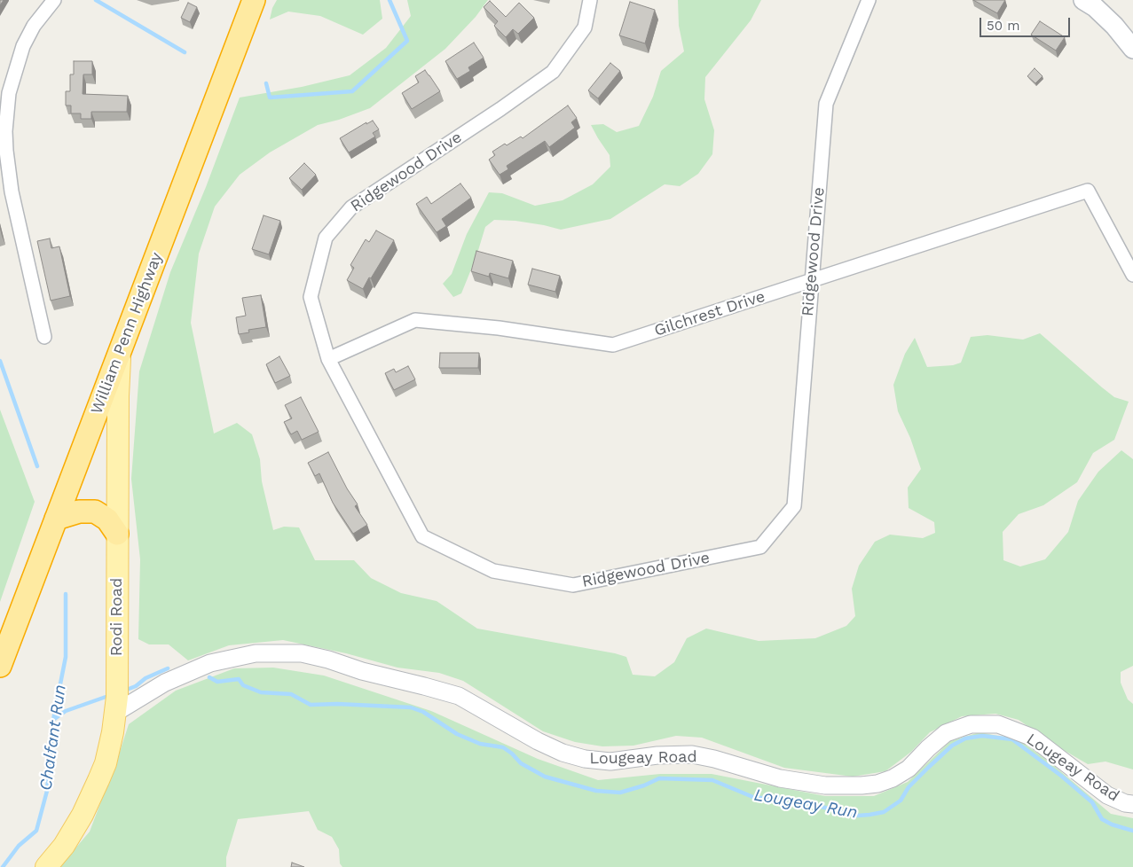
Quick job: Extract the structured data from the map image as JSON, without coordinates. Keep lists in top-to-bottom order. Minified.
{"streets":{"highway":["William Penn Highway"],"main road":["Rodi Road"],"street":["Ridgewood Drive","Gilchrest Drive","Lougeay Road"]},"crossings":[["Ridgewood Drive","Gilchrest Drive"],["William Penn Highway","Rodi Road"],["Rodi Road","Lougeay Road"]],"water":["Chalfant Run","Lougeay Run"],"scale_bar":"50 m"}
